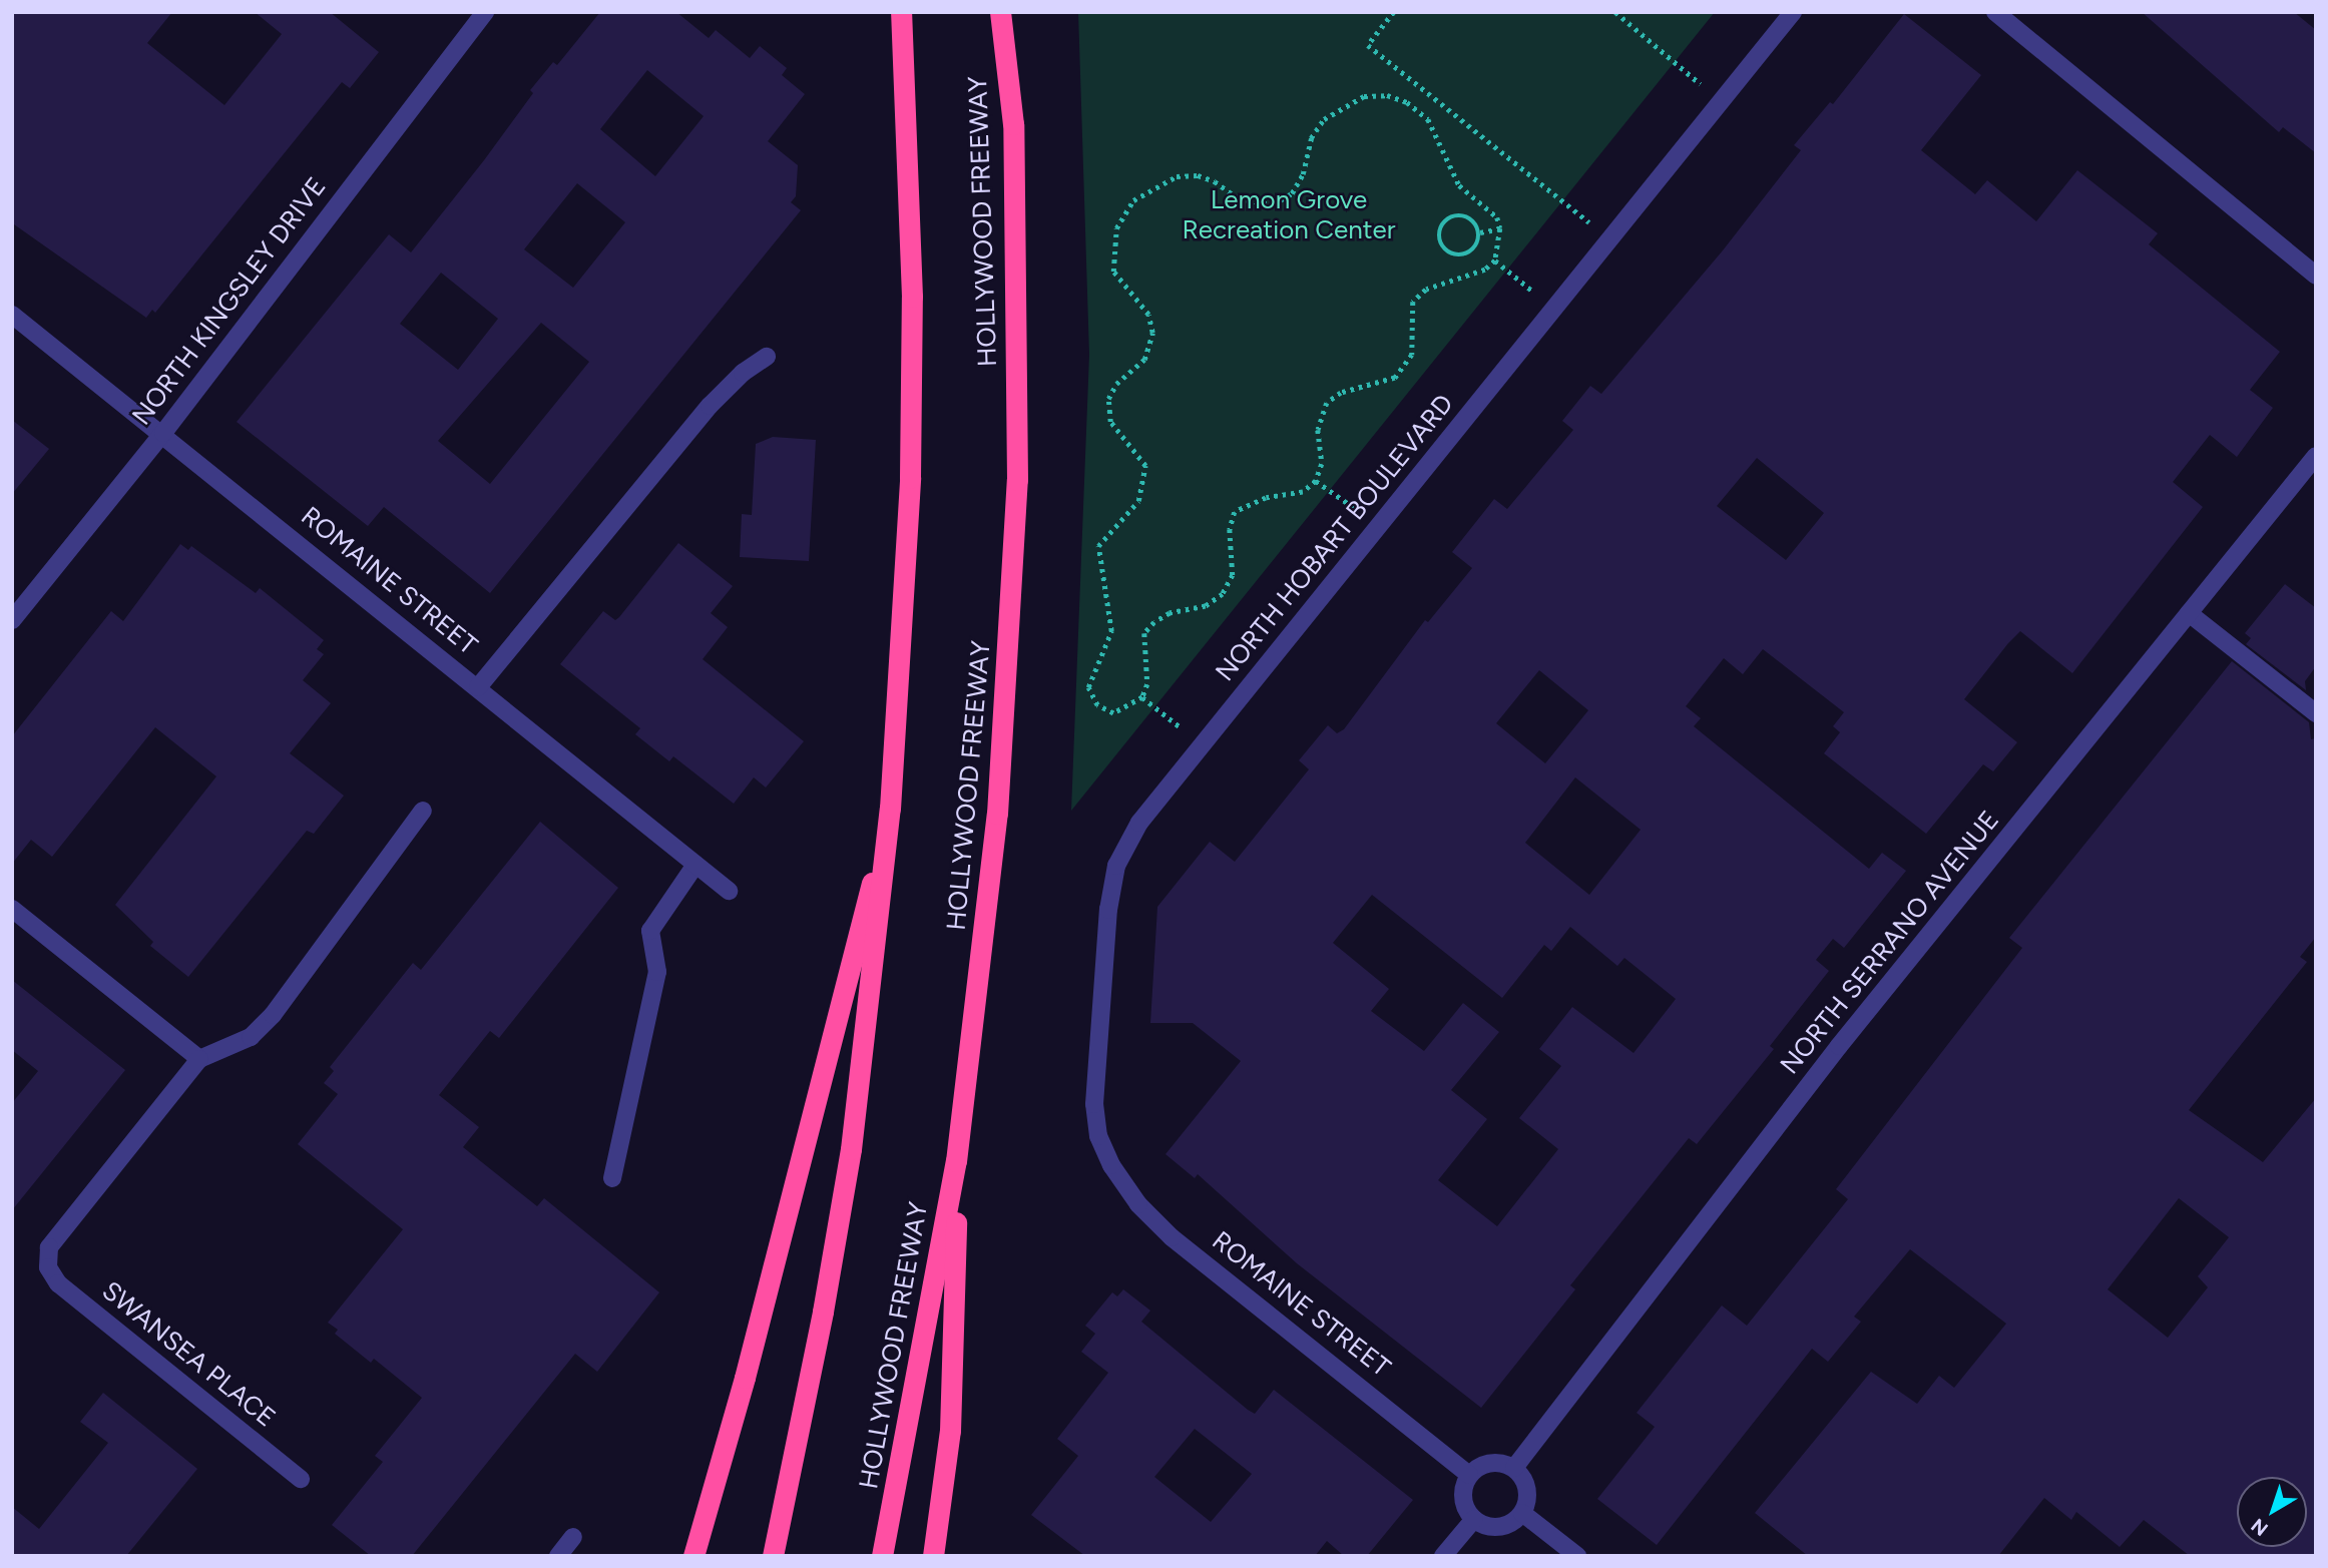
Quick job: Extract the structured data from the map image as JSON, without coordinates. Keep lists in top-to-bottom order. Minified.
{"streets":{"highway":["HOLLYWOOD FREEWAY"],"street":["NORTH KINGSLEY DRIVE","NORTH HOBART BOULEVARD","ROMAINE STREET","NORTH SERRANO AVENUE","SWANSEA PLACE"]},"crossings":[["NORTH KINGSLEY DRIVE","ROMAINE STREET"],["NORTH HOBART BOULEVARD","ROMAINE STREET"],["ROMAINE STREET","NORTH SERRANO AVENUE"]],"parks":["Lemon Grove Recreation Center"],"north":"bottom left"}
